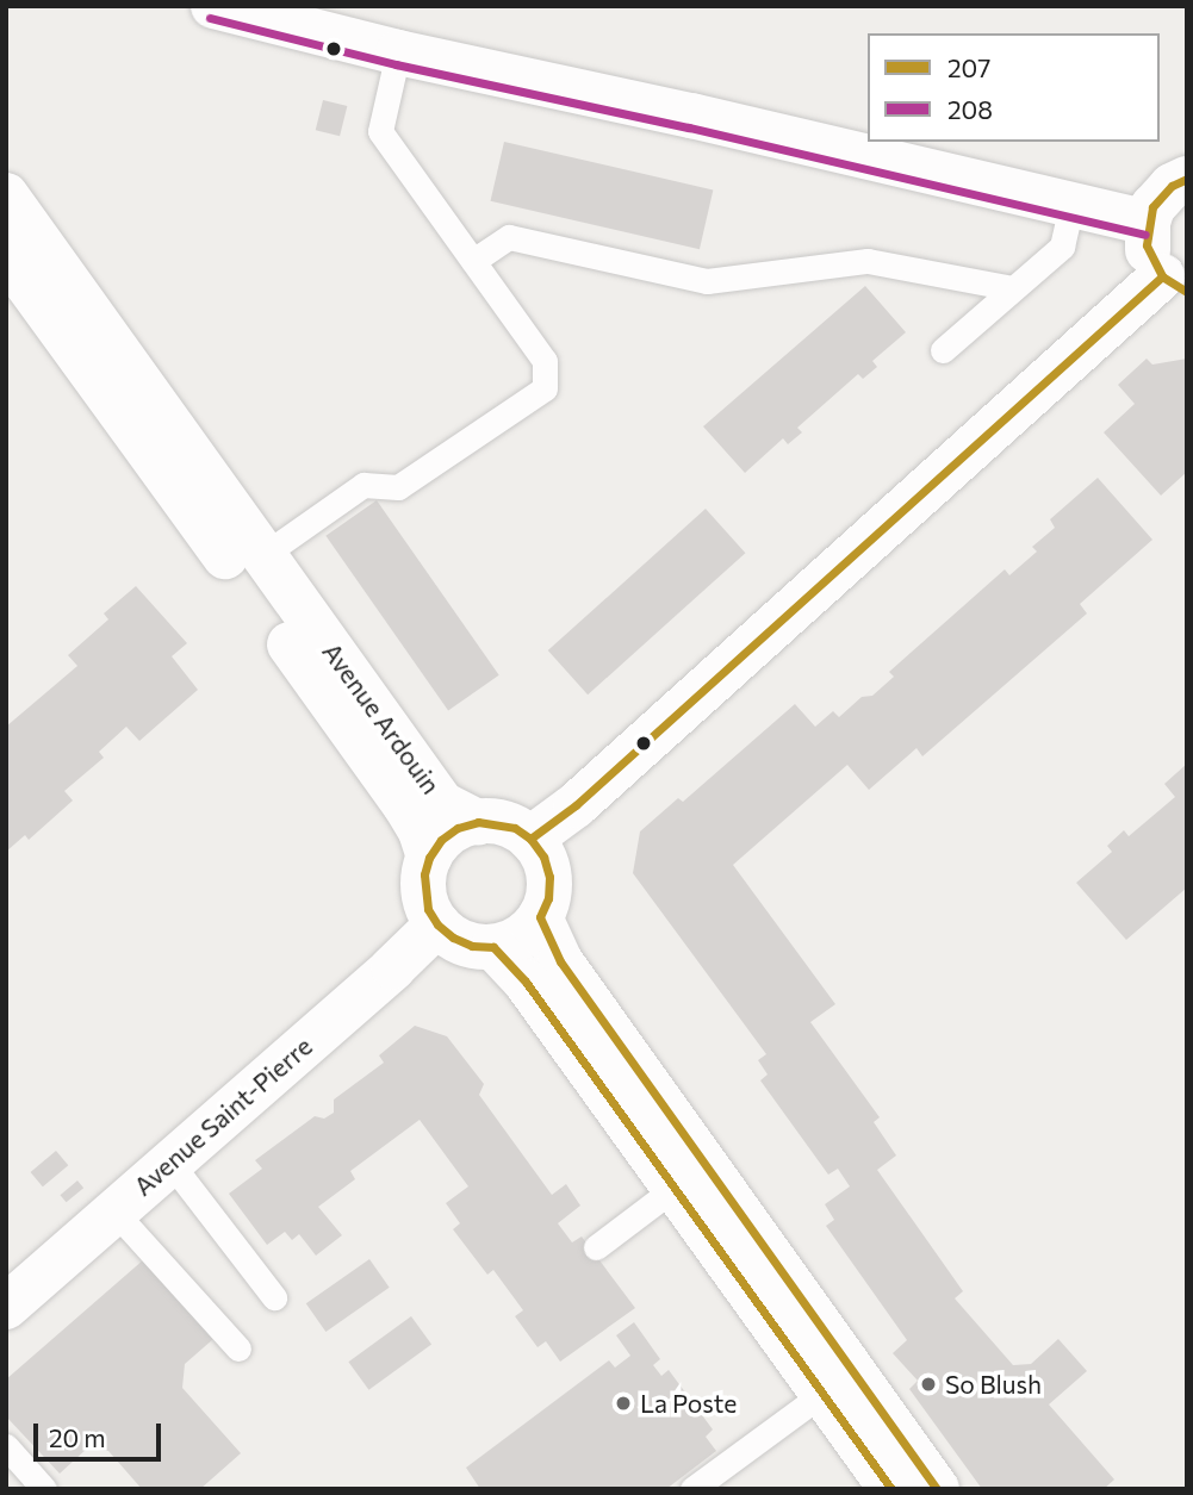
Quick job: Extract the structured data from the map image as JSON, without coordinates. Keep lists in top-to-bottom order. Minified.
{"streets":{"street":["Avenue Ardouin","Avenue Saint-Pierre"]},"crossings":[["Avenue Ardouin","Avenue Saint-Pierre"]],"places":["So Blush","La Poste"],"lines":["transit line 208","transit line 207"],"legend":["207","208"],"scale_bar":"20 m"}
